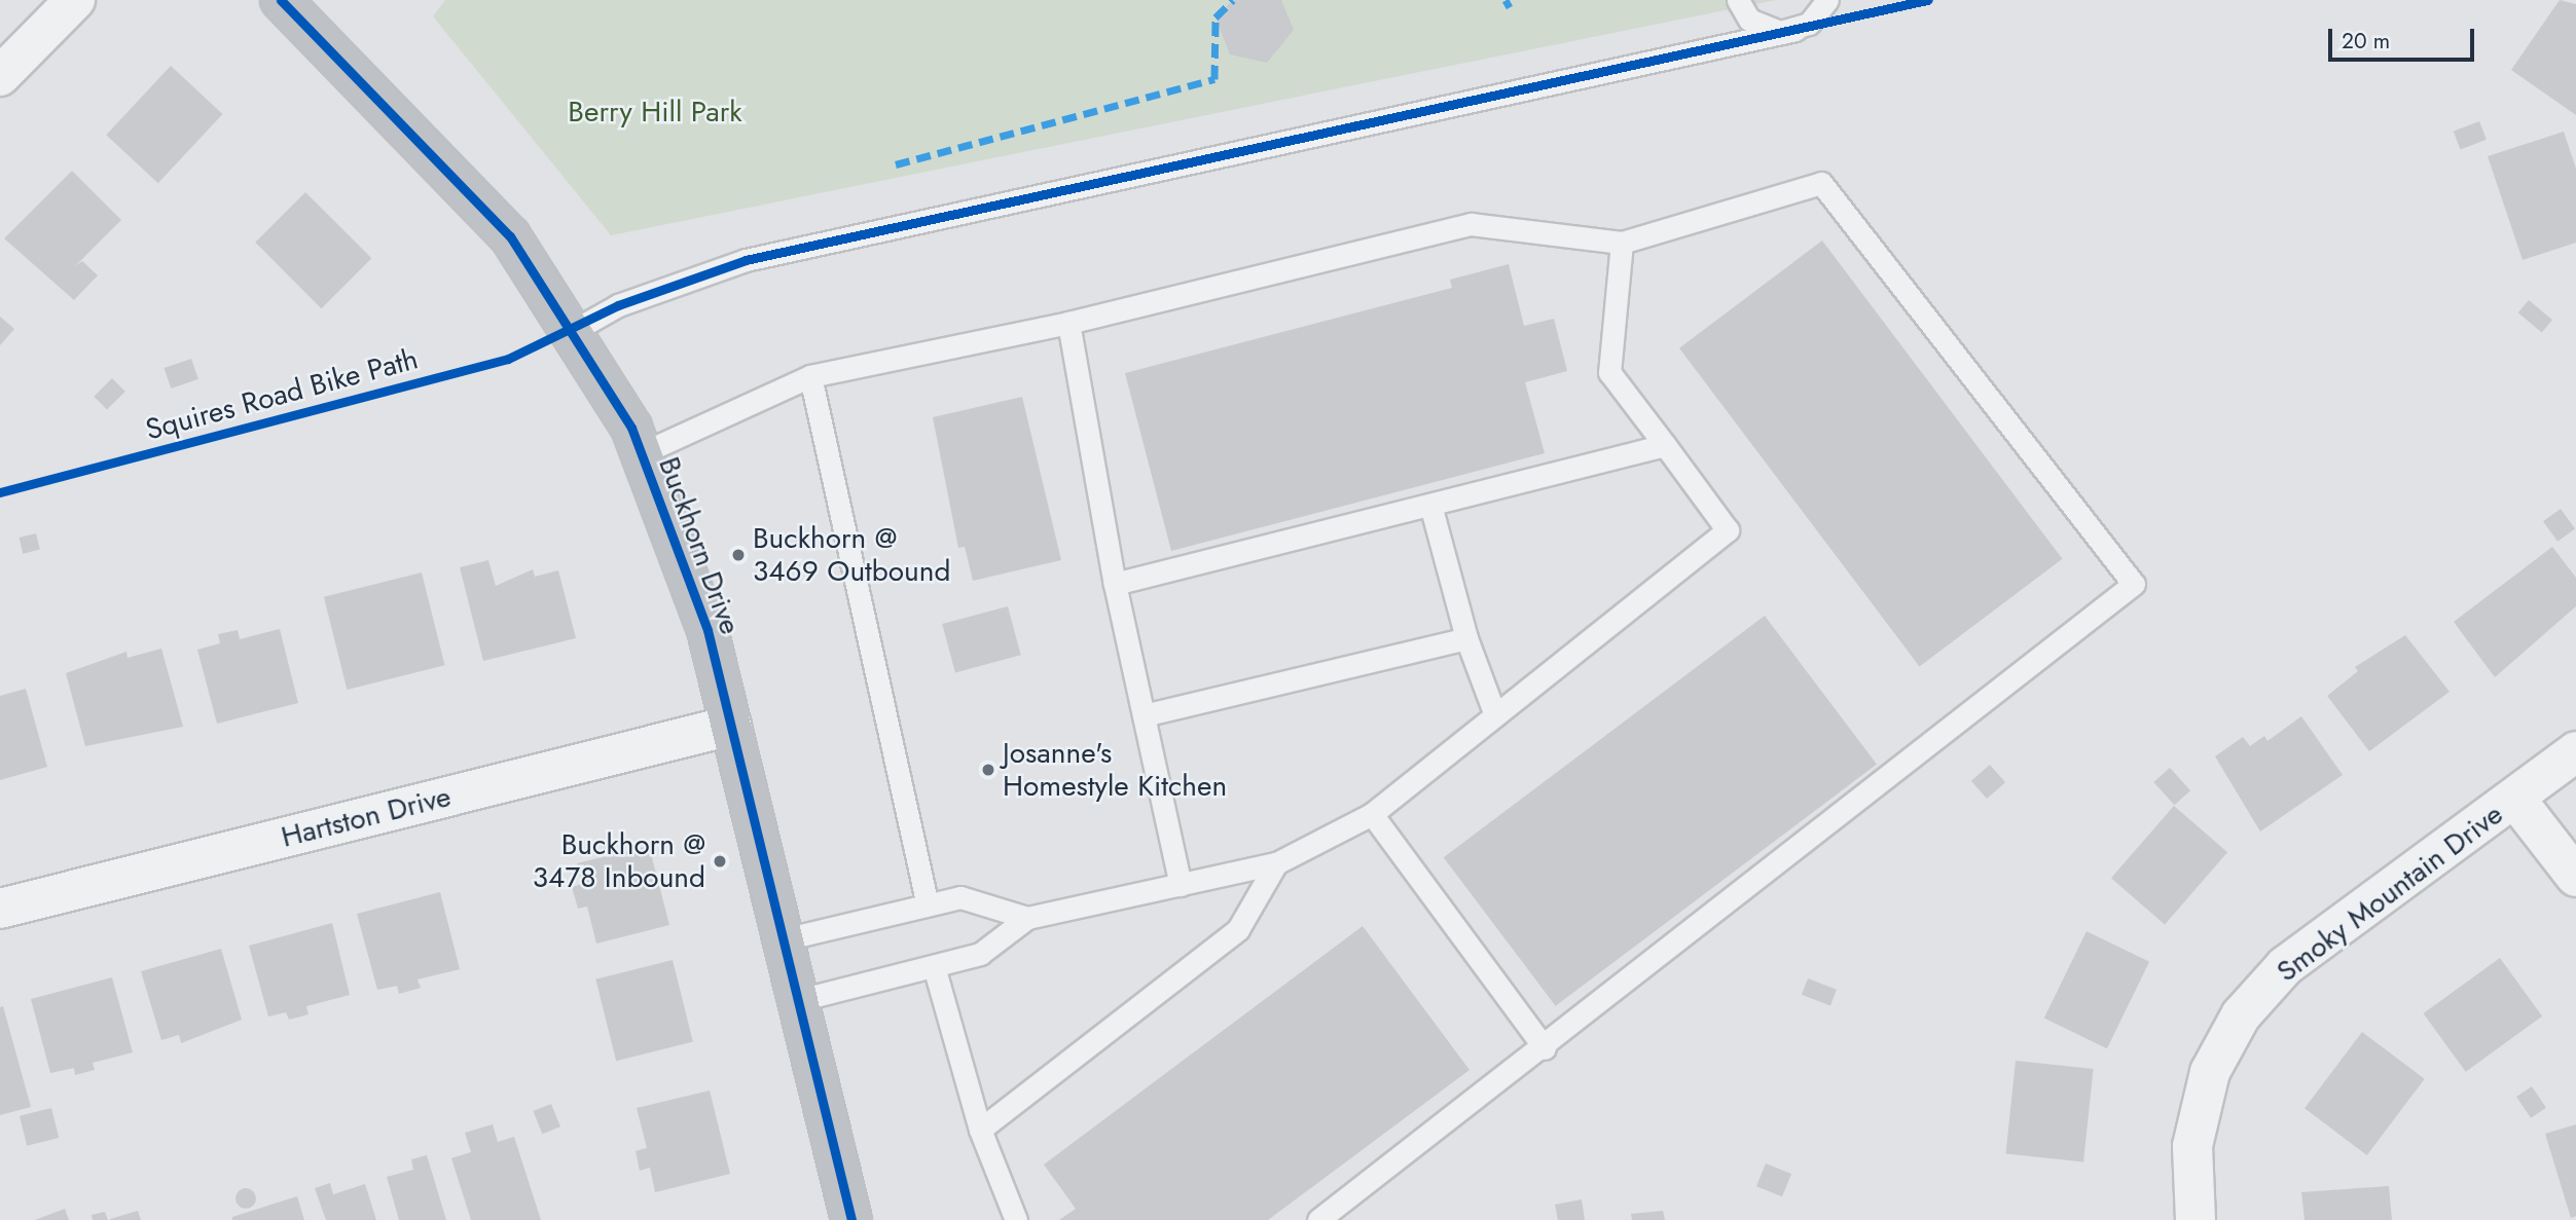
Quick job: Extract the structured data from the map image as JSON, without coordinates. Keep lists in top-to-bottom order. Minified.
{"streets":{"street":["Buckhorn Drive","Hartston Drive","Smoky Mountain Drive"],"cycle path":["Squires Road Bike Path"]},"crossings":[["Buckhorn Drive","Hartston Drive"]],"parks":["Berry Hill Park"],"places":["Buckhorn @ 3469 Outbound","Josanne's Homestyle Kitchen","Buckhorn @ 3478 Inbound"],"scale_bar":"20 m"}
